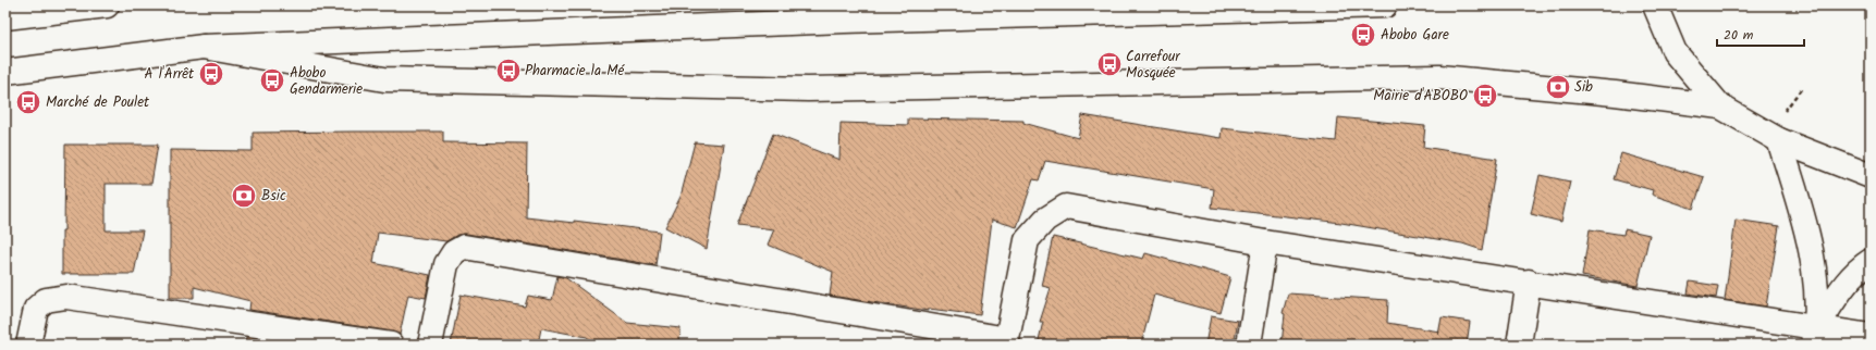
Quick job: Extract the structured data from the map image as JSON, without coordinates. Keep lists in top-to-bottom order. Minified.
{"places":{"bus stop":["Abobo Gare","Carrefour Mosquée","Pharmacie la Mé","A l'Arrêt","Abobo Gendarmerie","Mairie d'ABOBO","Marché de Poulet"],"bank":["Sib","Bsic"]},"scale_bar":"20 m"}
